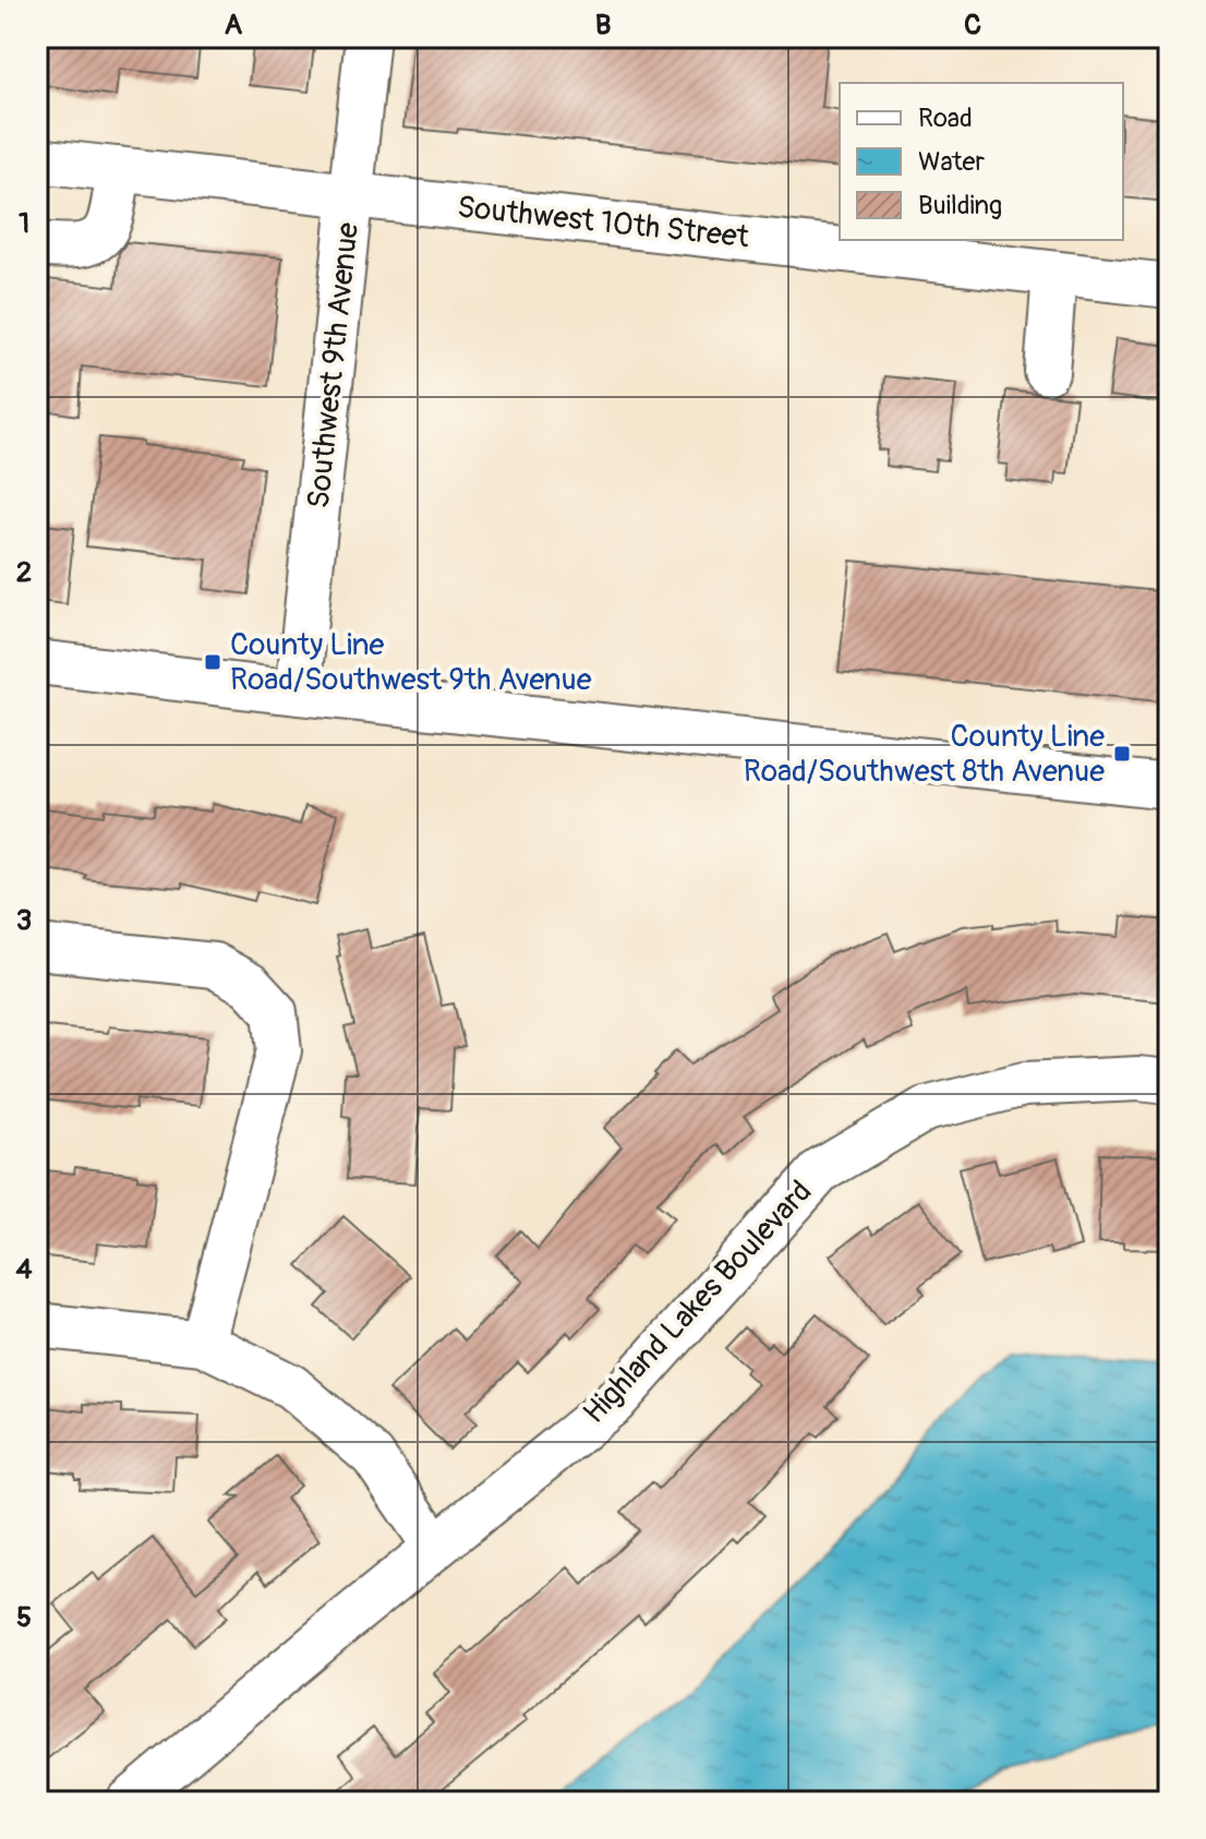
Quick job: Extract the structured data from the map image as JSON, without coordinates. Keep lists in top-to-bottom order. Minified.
{"streets":{"street":["Southwest 10th Street","Southwest 9th Avenue","Highland Lakes Boulevard"]},"crossings":[["Southwest 10th Street","Southwest 9th Avenue"]],"places":{"transit":["County Line Road/Southwest 9th Avenue","County Line Road/Southwest 8th Avenue"]},"legend":["Road","Water","Building"],"grid":{"columns":["A","B","C"],"rows":["1","2","3","4","5"]}}
